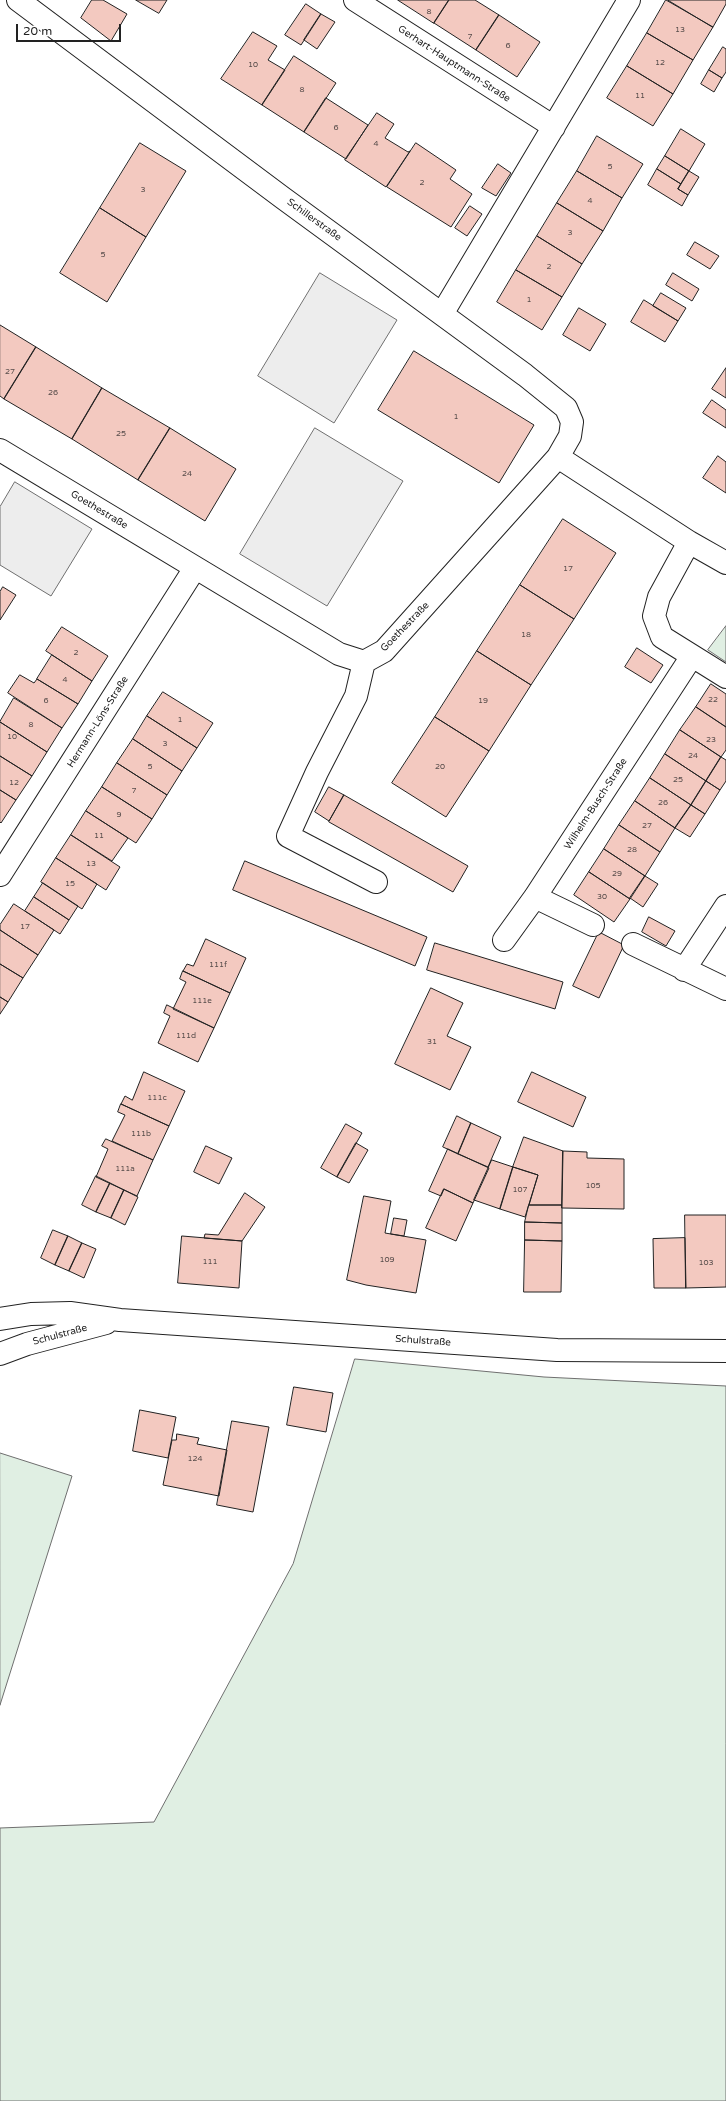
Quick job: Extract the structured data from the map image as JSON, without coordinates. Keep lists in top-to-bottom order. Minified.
{"streets":{"street":["Gerhart-Hauptmann-Straße","Schillerstraße","Goethestraße","Hermann-Löns-Straße","Wilhelm-Busch-Straße","Schulstraße"]},"crossings":[["Schillerstraße","Goethestraße"],["Goethestraße","Hermann-Löns-Straße"]],"house_numbers":["8","13","7","6","12","10","8","11","6","4","5","2","3","4","3","5","2","1","27","26","1","25","24","17","18","2","4","22","6","19","1","8","10","23","3","24","5","20","25","12","7","26","9","27","11","28","13","29","15","30","17","111f","111e","111d","31","111c","111b","111a","105","107","109","111","103","124"],"scale_bar":"20 m"}
